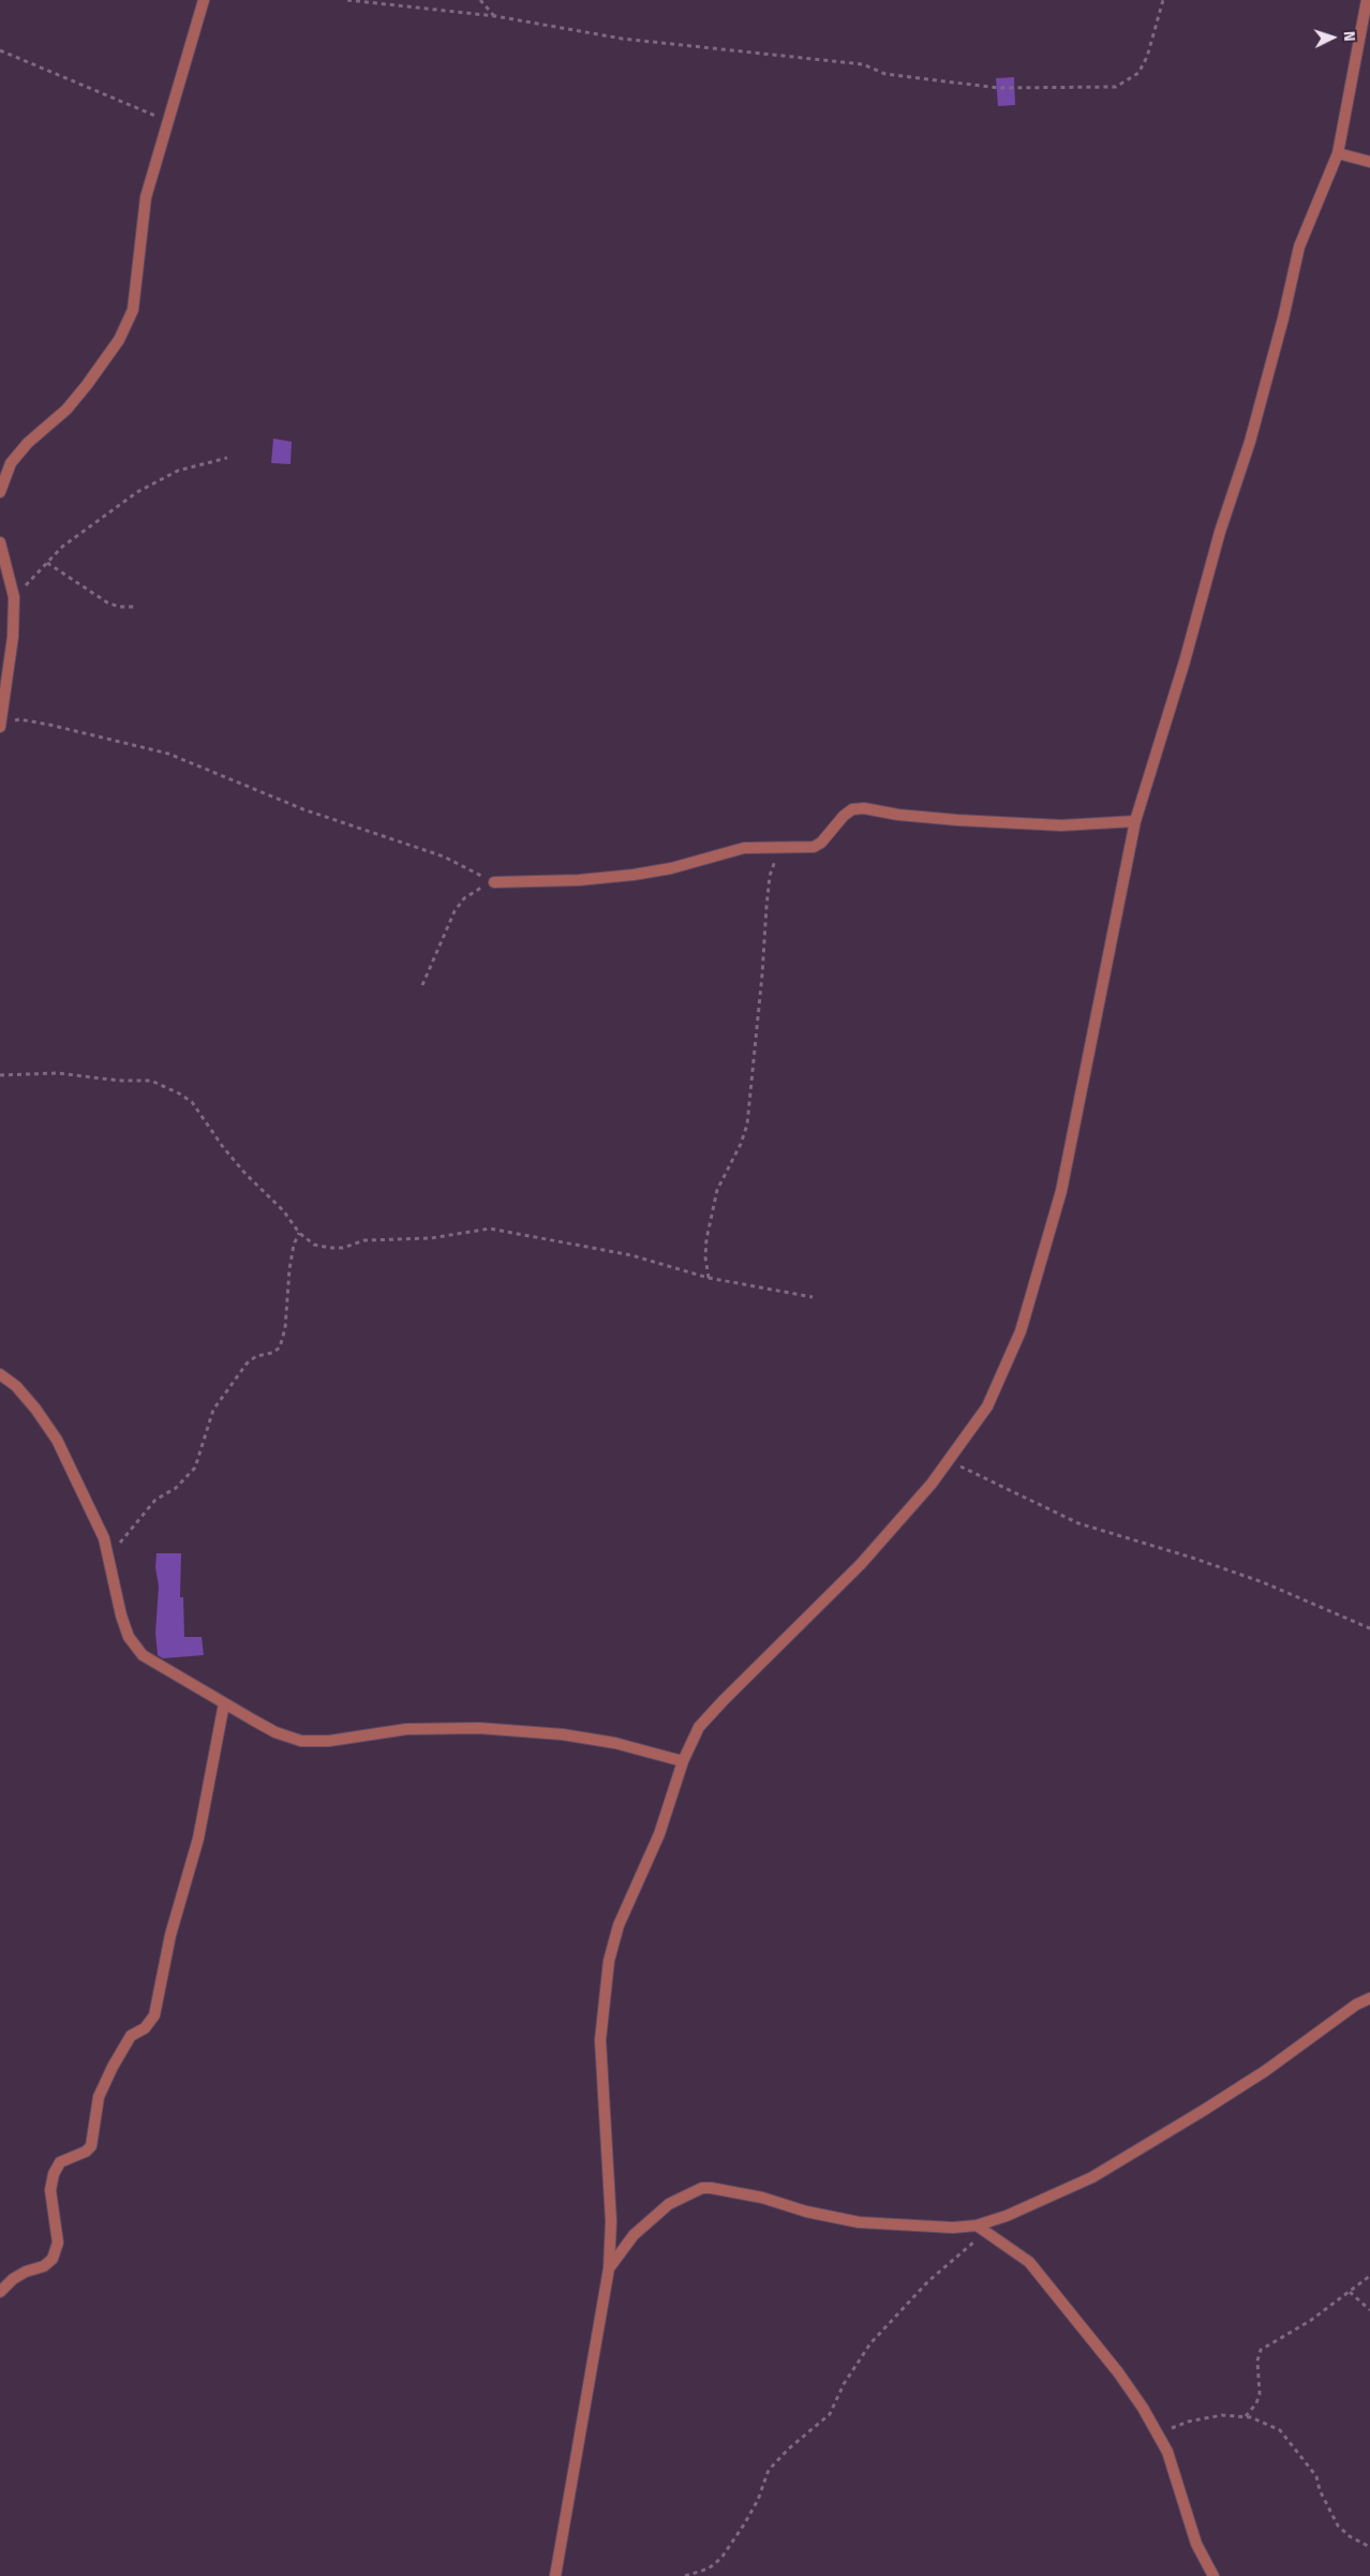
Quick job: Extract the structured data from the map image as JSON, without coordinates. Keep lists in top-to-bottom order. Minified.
{"north":"right"}
